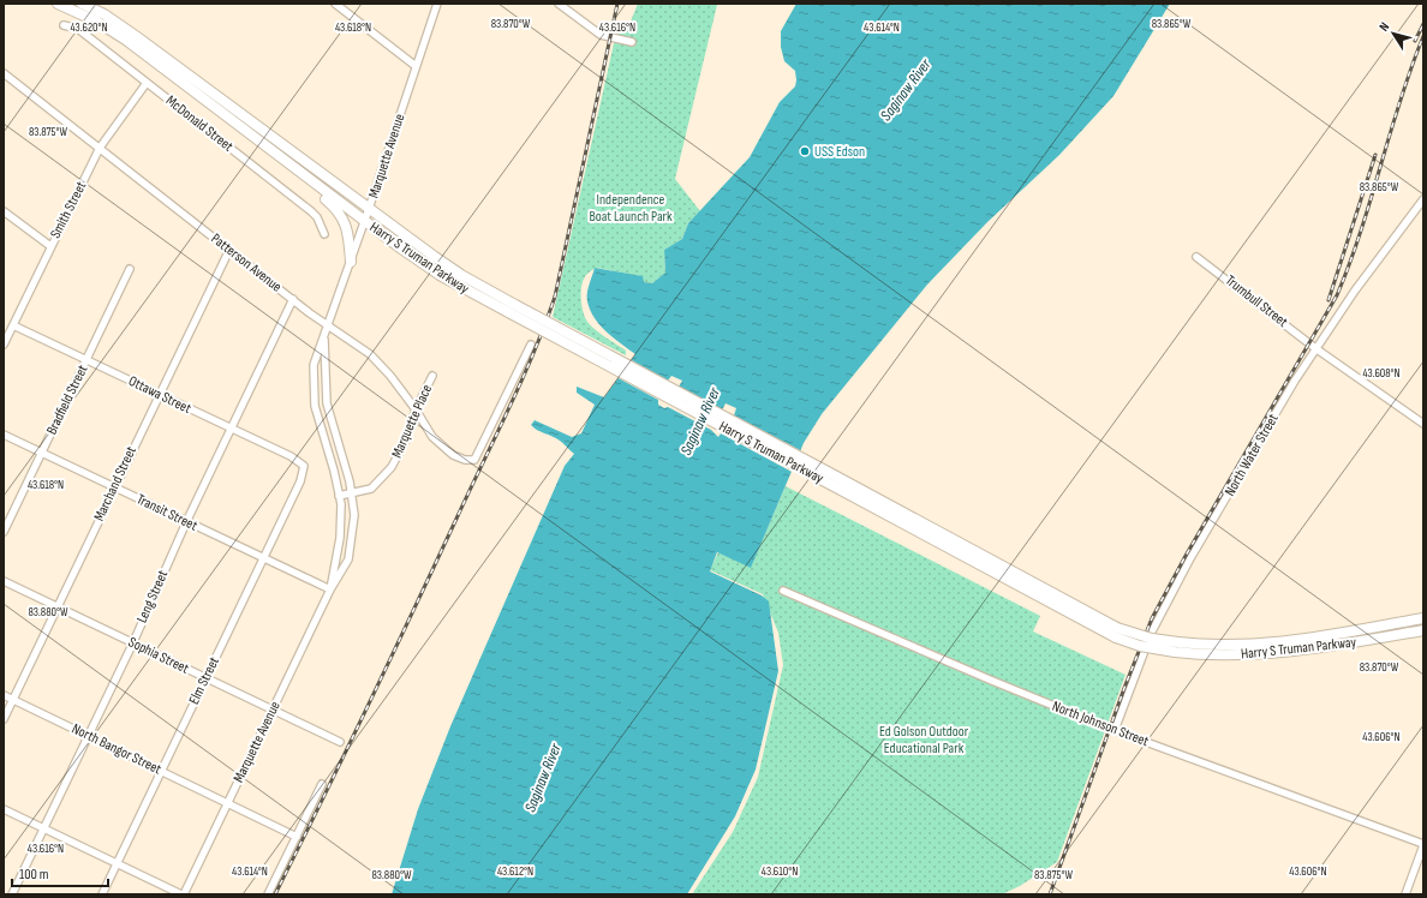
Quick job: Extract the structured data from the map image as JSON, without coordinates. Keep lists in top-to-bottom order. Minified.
{"streets":{"main road":["Harry S Truman Parkway"],"street":["McDonald Street","Marquette Avenue","Smith Street","Patterson Avenue","Trumbull Street","Ottawa Street","Bradfield Street","Marquette Place","North Water Street","Marchand Street","Transit Street","Leng Street","Sophia Street","Elm Street","North Johnson Street","North Bangor Street"]},"crossings":[["McDonald Street","Smith Street"],["Marquette Avenue","Harry S Truman Parkway"],["Marquette Avenue","Patterson Avenue"],["Marquette Avenue","Marquette Place"],["Marquette Avenue","Transit Street"],["Marquette Avenue","Sophia Street"],["Marquette Avenue","North Bangor Street"],["Smith Street","Patterson Avenue"],["Smith Street","Ottawa Street"],["Patterson Avenue","Marquette Place"],["Patterson Avenue","Marchand Street"],["Patterson Avenue","Leng Street"],["Trumbull Street","North Water Street"],["Ottawa Street","Bradfield Street"],["Ottawa Street","Marchand Street"],["Ottawa Street","Leng Street"],["Ottawa Street","Elm Street"],["Bradfield Street","Transit Street"],["North Water Street","North Johnson Street"],["Marchand Street","Transit Street"],["Marchand Street","Sophia Street"],["Marchand Street","North Bangor Street"],["Transit Street","Leng Street"],["Transit Street","Elm Street"],["Leng Street","Sophia Street"],["Leng Street","North Bangor Street"],["Sophia Street","Elm Street"],["Elm Street","North Bangor Street"]],"water":["Saginaw River"],"parks":["Independence Boat Launch Park","Ed Golson Outdoor Educational Park"],"places":["USS Edson"],"scale_bar":"100 m","north":"top left","coordinates":["83.870°W","83.865°W","43.620°N","43.618°N","43.616°N","43.614°N","83.875°W","43.608°N","83.880°W","43.606°N","43.612°N","43.610°N"]}
